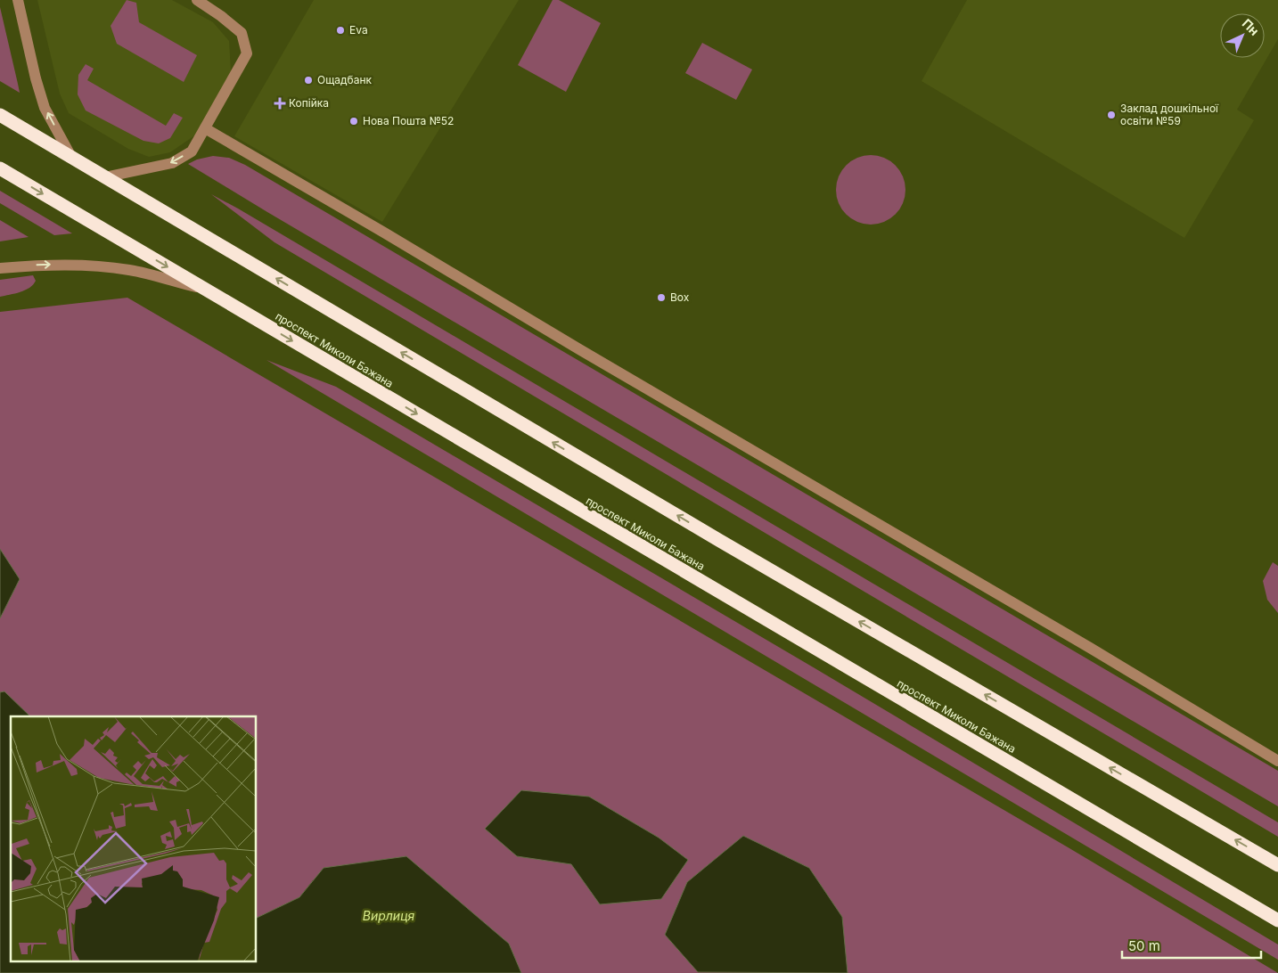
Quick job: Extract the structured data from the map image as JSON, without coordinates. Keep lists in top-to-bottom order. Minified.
{"streets":{"highway":["проспект Миколи Бажана"]},"water":["Вирлиця"],"places":{"other":["Eva","Ощадбанк","Заклад дошкільної освіти №59","Нова Пошта №52","Box"],"health":["Копійка"]},"scale_bar":"50 m","north":"top right"}
